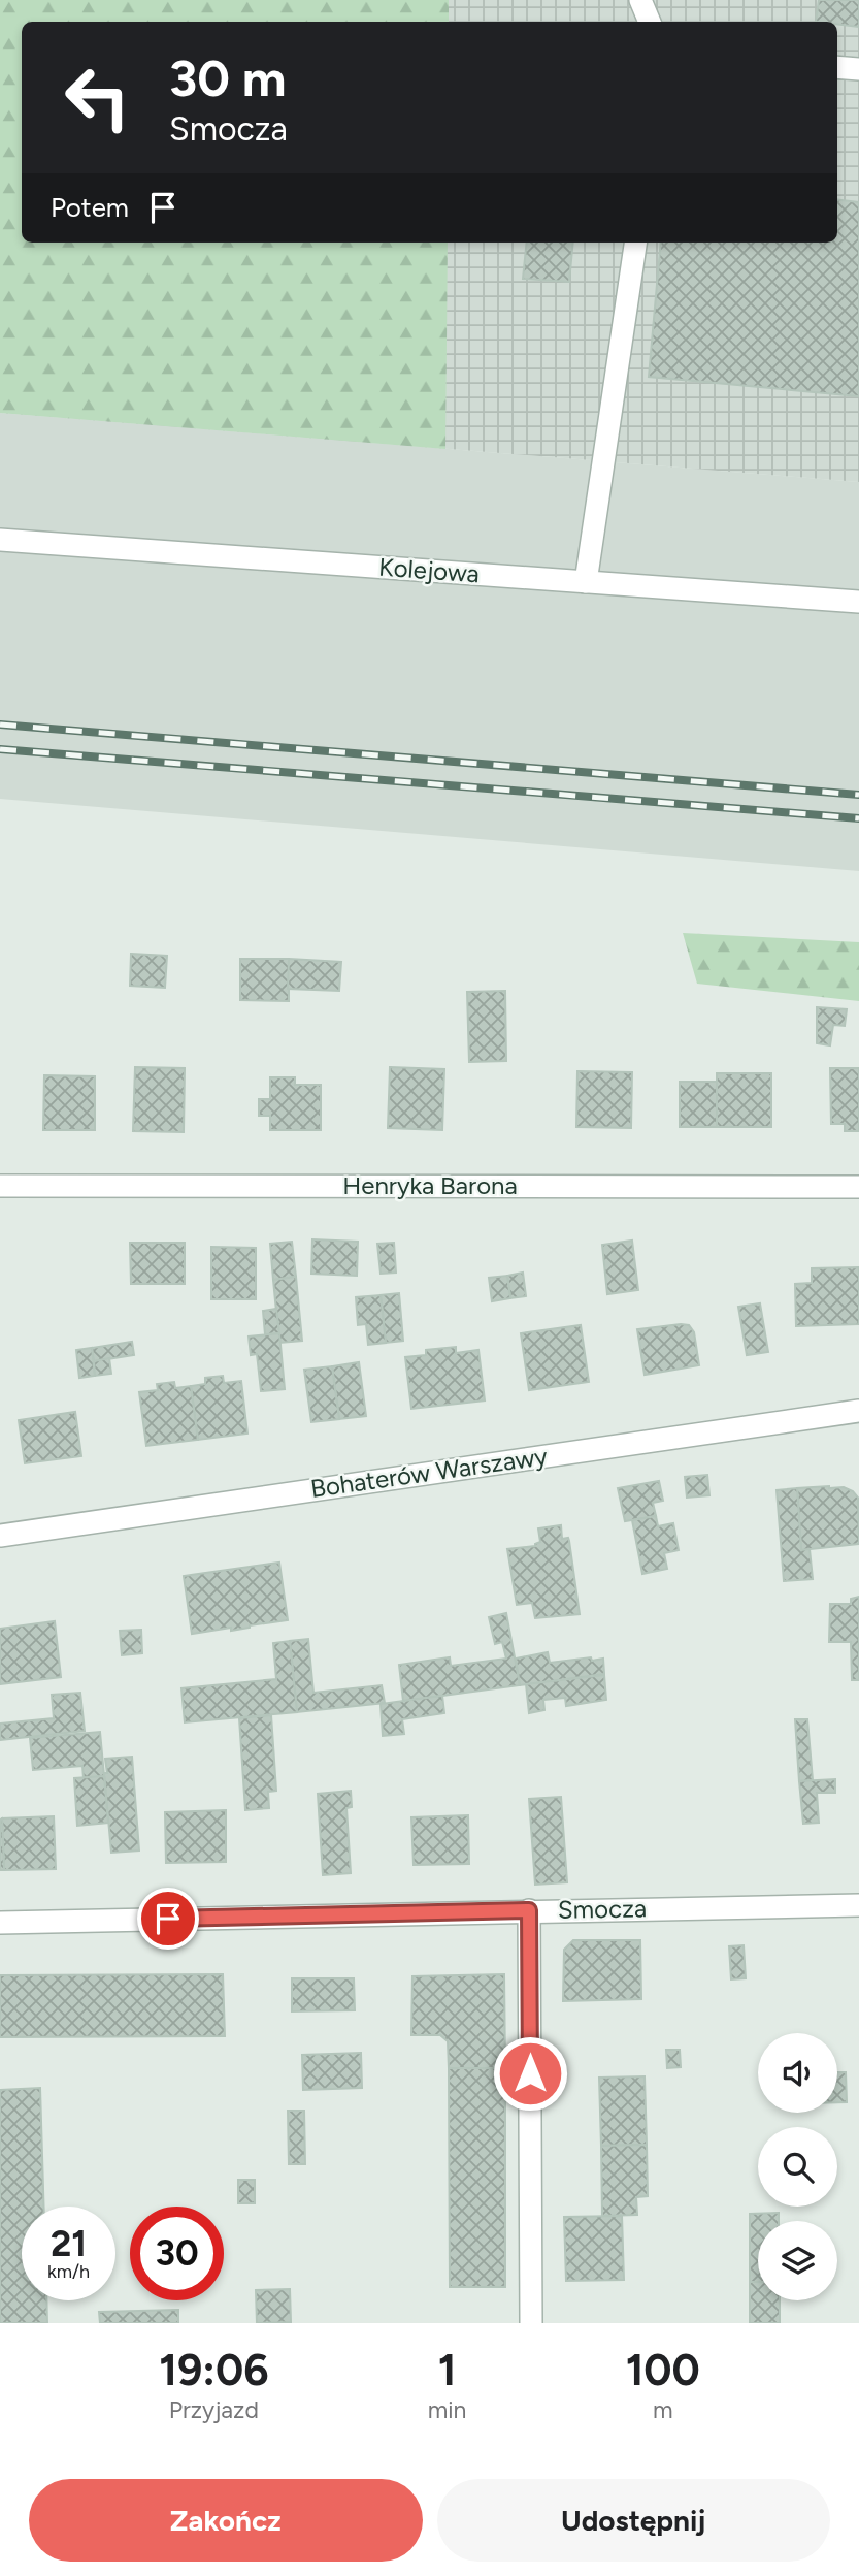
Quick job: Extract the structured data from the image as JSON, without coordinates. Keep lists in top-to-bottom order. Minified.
{"streets":{"street":["Kolejowa","Henryka Barona","Bohaterów Warszawy","Smocza"]},"page":{"turn":["30 m","Smocza"],"then":"Potem","speed":"21 km/h","limit":"30","eta":["19:06","Przyjazd","1","min","100","m"],"buttons":["Zakończ","Udostępnij"]}}
